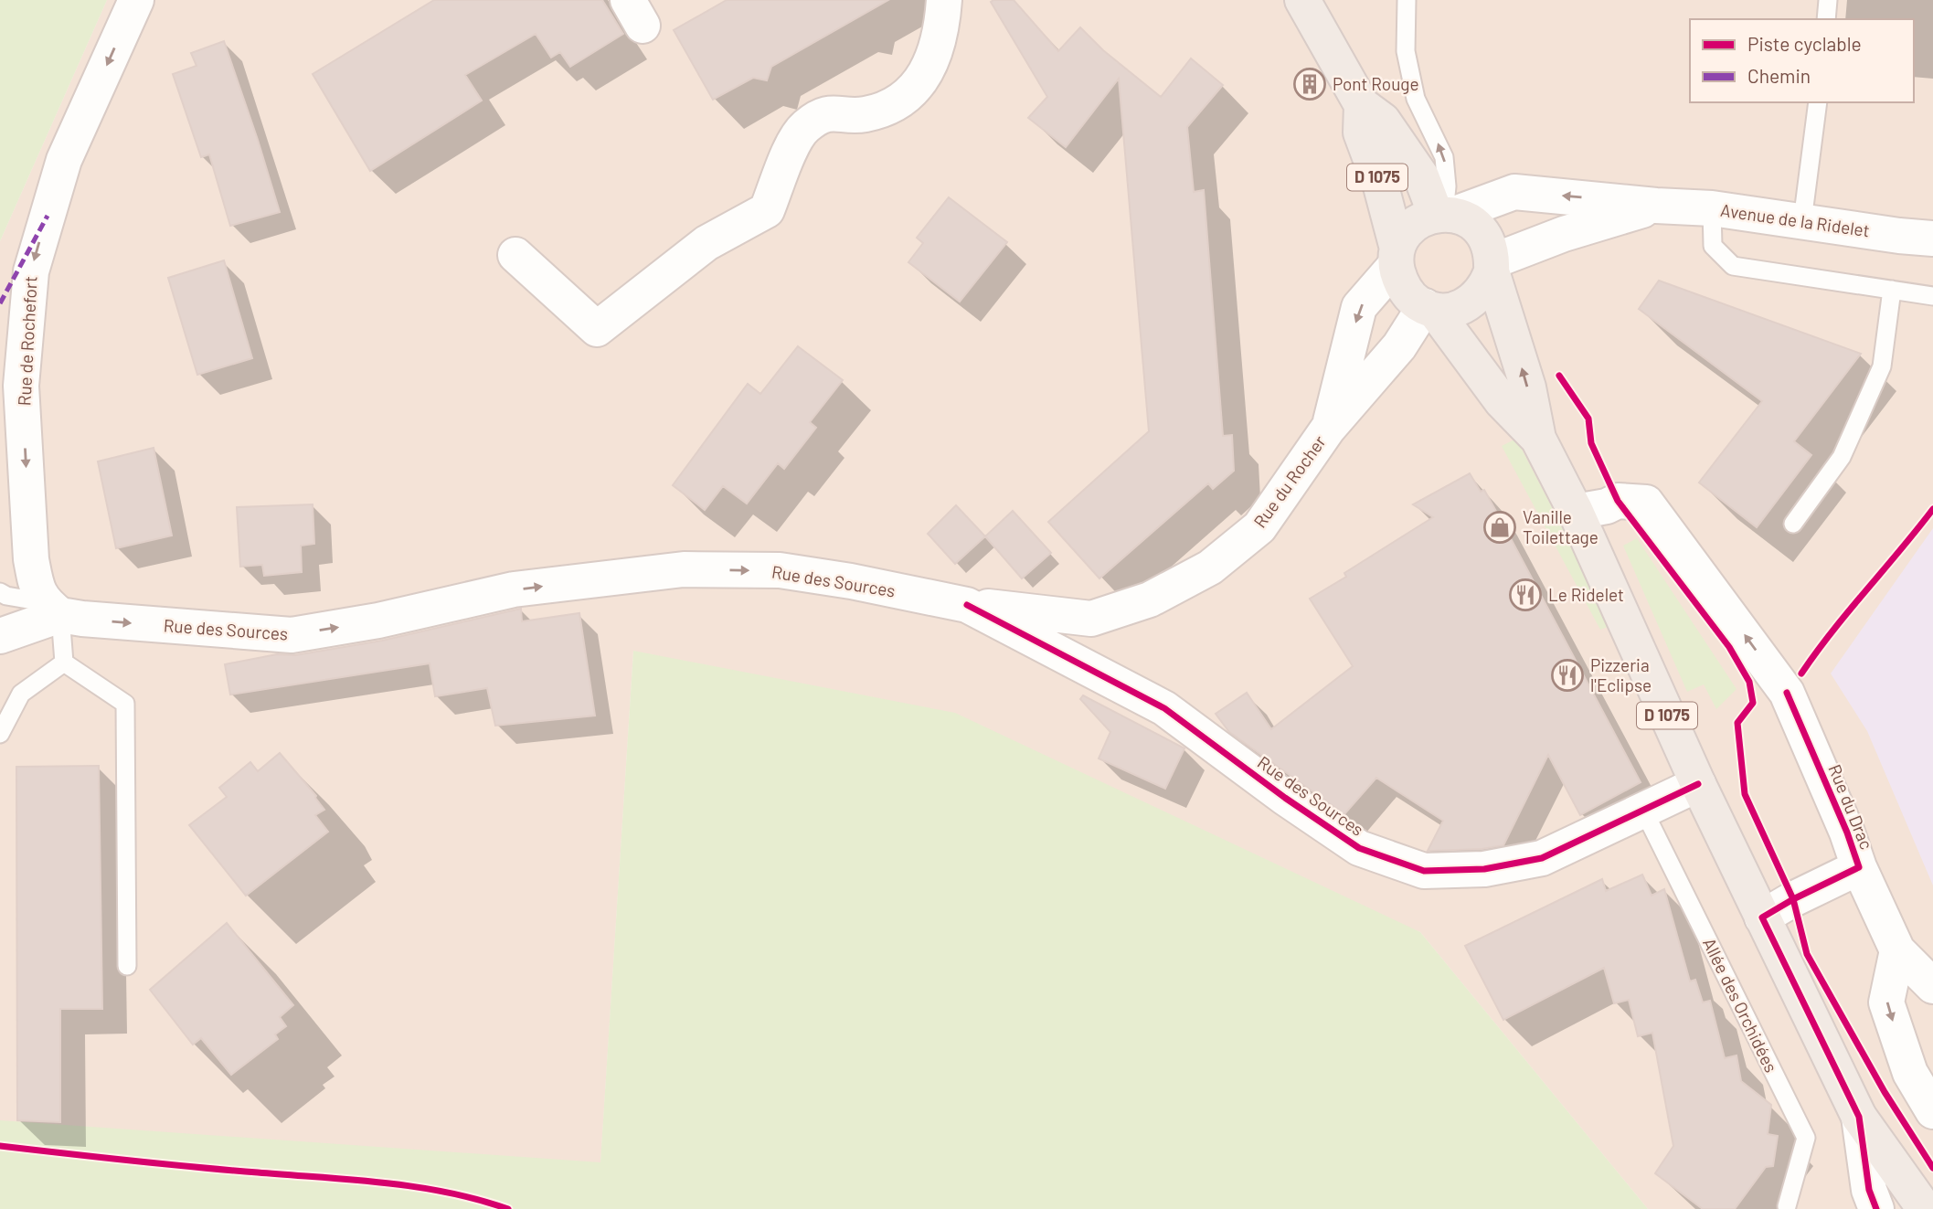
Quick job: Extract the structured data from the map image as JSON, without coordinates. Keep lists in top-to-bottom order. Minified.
{"streets":{"main road":["D 1075"],"street":["Avenue de la Ridelet","Rue de Rochefort","Rue du Rocher","Rue des Sources","Rue du Drac"],"lane":["Allée des Orchidées"]},"crossings":[["D 1075","Avenue de la Ridelet"],["D 1075","Rue du Rocher"],["D 1075","Rue des Sources"],["D 1075","Rue du Drac"],["Avenue de la Ridelet","Rue du Rocher"],["Rue de Rochefort","Rue des Sources"],["Rue du Rocher","Rue des Sources"],["Rue des Sources","Allée des Orchidées"]],"one_way":["Rue de Rochefort","Rue des Sources","Rue du Drac"],"places":{"building":["Pont Rouge"],"shop":["Vanille Toilettage"],"restaurant":["Le Ridelet","Pizzeria l'Eclipse"]},"legend":["Piste cyclable","Chemin"]}
